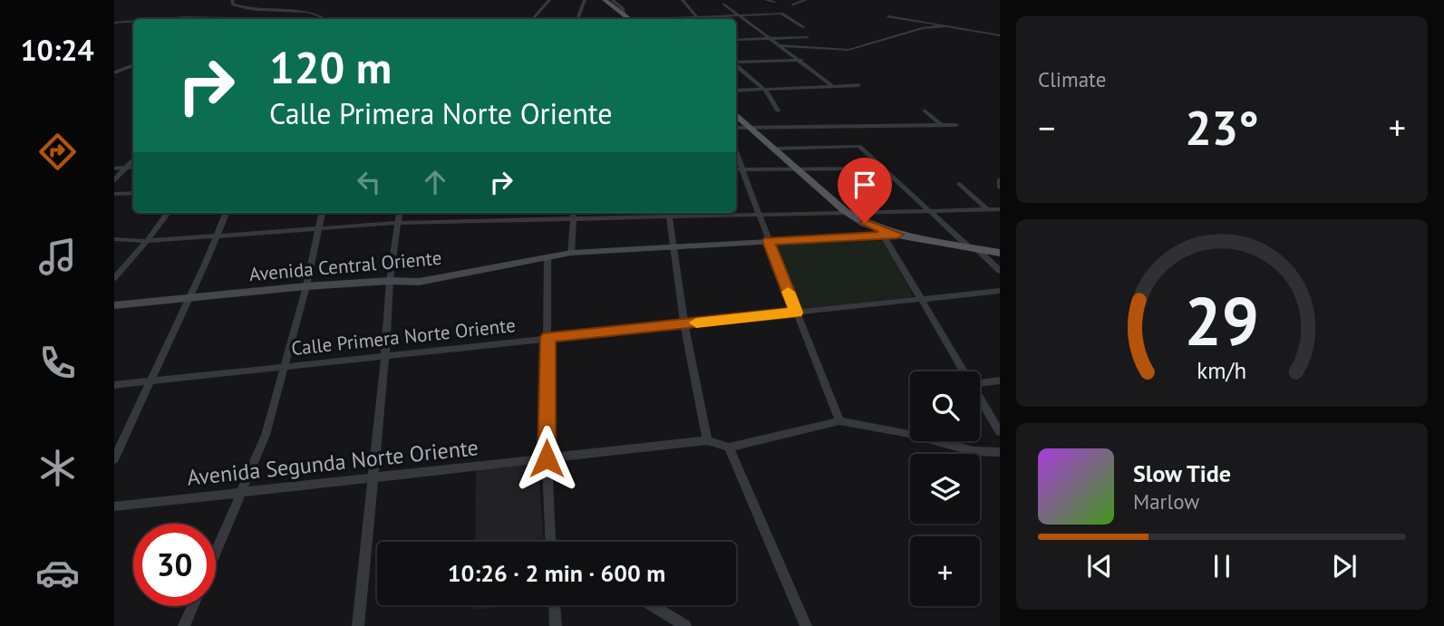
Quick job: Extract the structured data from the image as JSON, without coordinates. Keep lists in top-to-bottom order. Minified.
{"streets":{"street":["Avenida Central Oriente","Calle Primera Norte Oriente","Avenida Segunda Norte Oriente"]},"page":{"tabs":"10:24","tile":"Climate","turn":["120 m","Calle Primera Norte Oriente"],"heat":["−","23°","+"],"map_buttons":"+","song":["Slow Tide","Marlow"],"limit":"30","trip":"10:26 · 2 min · 600 m","gauge":["29","km/h"]}}
